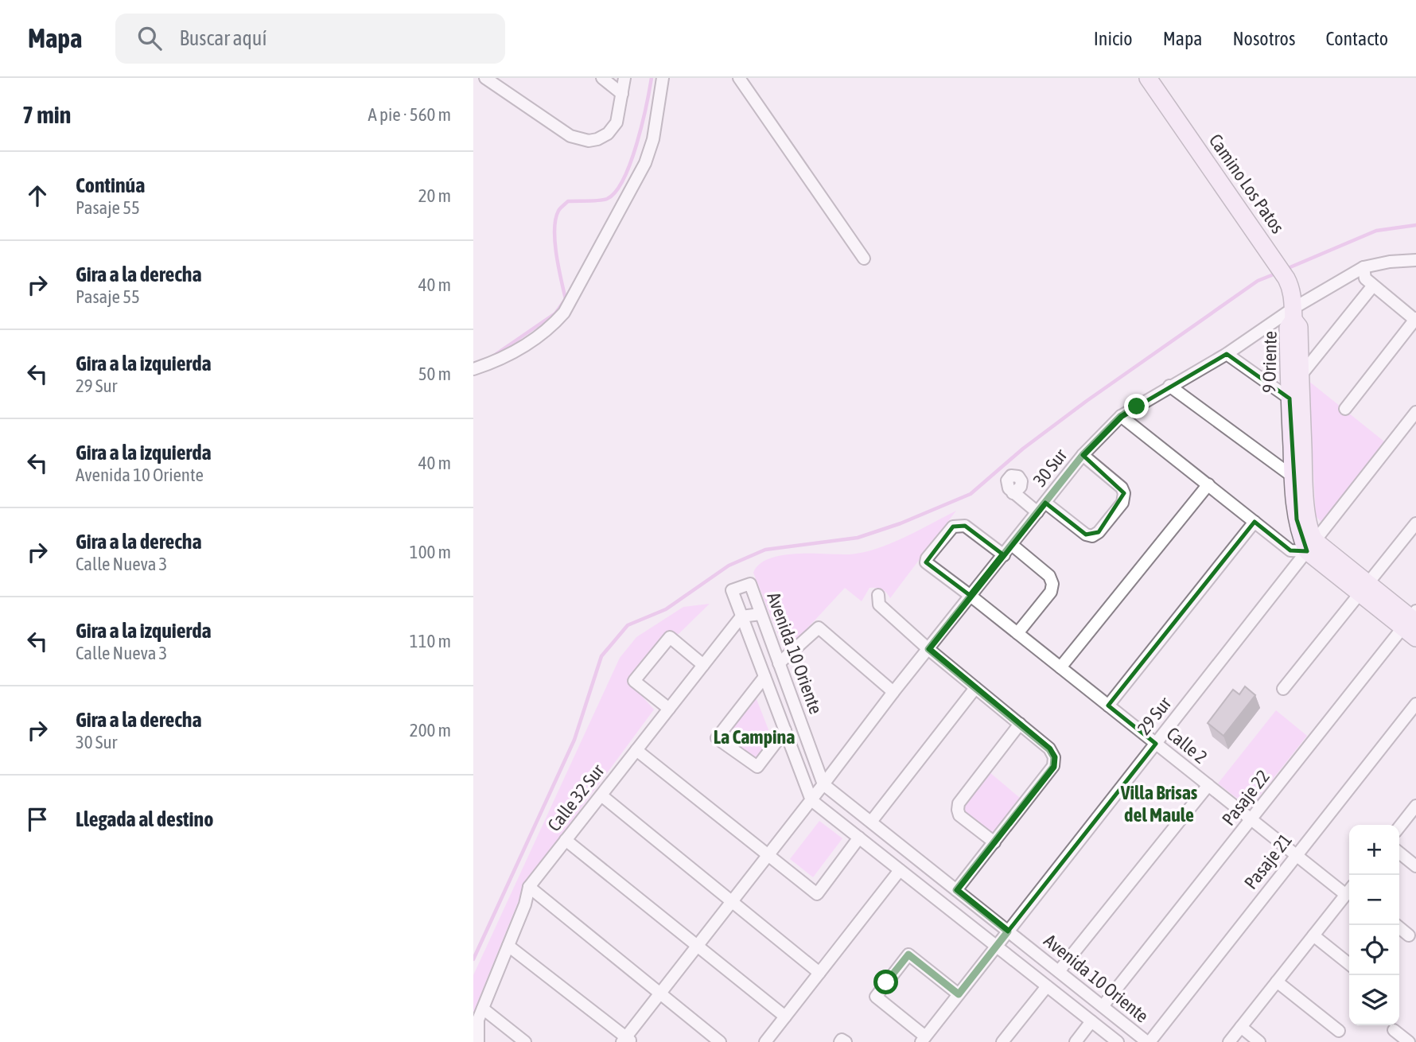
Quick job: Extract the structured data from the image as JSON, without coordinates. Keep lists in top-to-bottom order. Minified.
{"streets":{"street":["Camino Los Patos","9 Oriente","30 Sur","Avenida 10 Oriente","29 Sur","Calle 2","Calle 32 Sur","Pasaje 22","Pasaje 21"]},"crossings":[["Camino Los Patos","9 Oriente"],["Camino Los Patos","30 Sur"],["9 Oriente","30 Sur"],["9 Oriente","29 Sur"],["30 Sur","Avenida 10 Oriente"],["30 Sur","Calle 2"],["Avenida 10 Oriente","29 Sur"],["Avenida 10 Oriente","Calle 32 Sur"],["Avenida 10 Oriente","Pasaje 22"],["Avenida 10 Oriente","Pasaje 21"],["29 Sur","Calle 2"],["Calle 2","Pasaje 22"],["Calle 2","Pasaje 21"]],"districts":["La Campina","Villa Brisas del Maule"],"page":{"header":"Mapa","search":"Buscar aquí","nav":["Inicio","Mapa","Nosotros","Contacto"],"heading":["7 min","A pie · 560 m"],"list":[["Continúa","Pasaje 55","20 m"],["Gira a la derecha","Pasaje 55","40 m"],["Gira a la izquierda","29 Sur","50 m"],["Gira a la izquierda","Avenida 10 Oriente","40 m"],["Gira a la derecha","Calle Nueva 3","100 m"],["Gira a la izquierda","Calle Nueva 3","110 m"],["Gira a la derecha","30 Sur","200 m"],"Llegada al destino"],"map_buttons":["+","−"]}}
